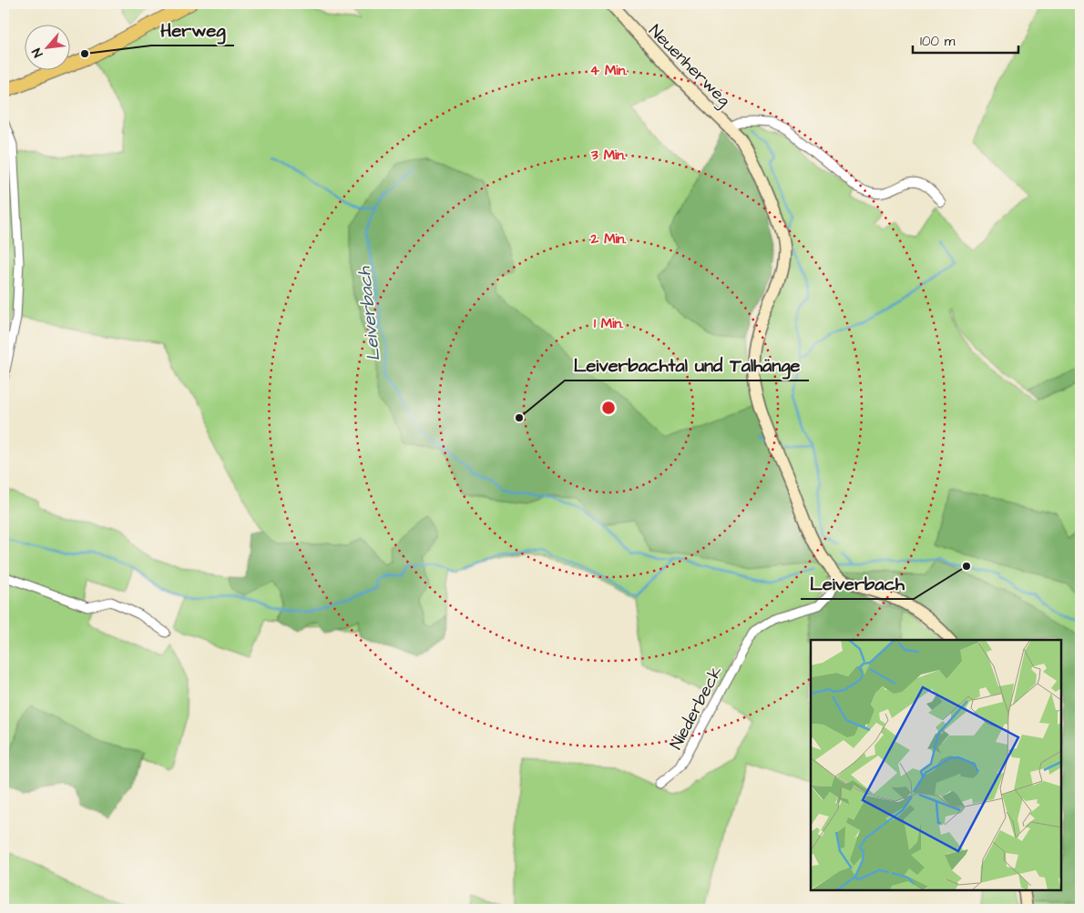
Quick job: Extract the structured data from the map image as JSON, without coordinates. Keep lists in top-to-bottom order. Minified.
{"streets":{"street":["Neuenherweg","Niederbeck"]},"water":["Leiverbach"],"places":["Herweg","Leiverbachtal und Talhänge","Leiverbach"],"scale_bar":"100 m","north":"bottom left","rings":["4 Min.","3 Min.","2 Min.","1 Min."]}
